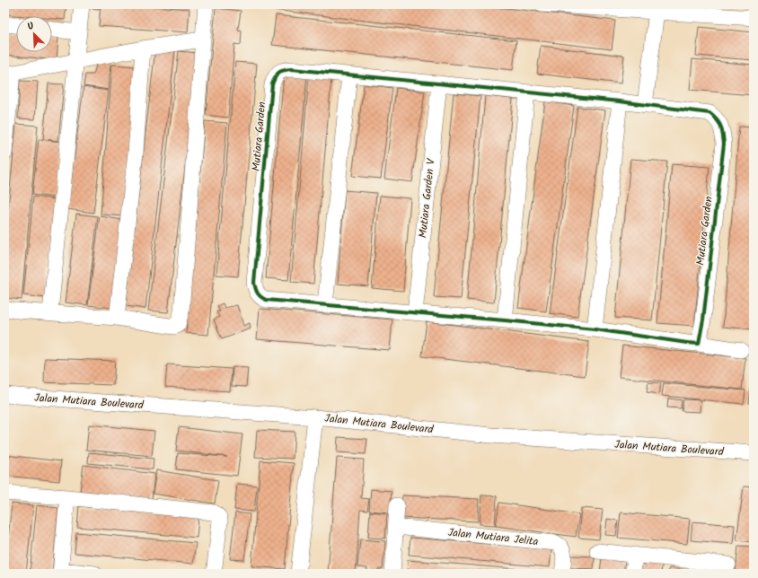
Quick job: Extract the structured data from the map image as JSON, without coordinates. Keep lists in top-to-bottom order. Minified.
{"streets":{"street":["Mutiara Garden","Mutiara Garden V","Jalan Mutiara Boulevard","Jalan Mutiara Jelita"]},"crossings":[["Mutiara Garden","Mutiara Garden V"]],"north":"top left"}
